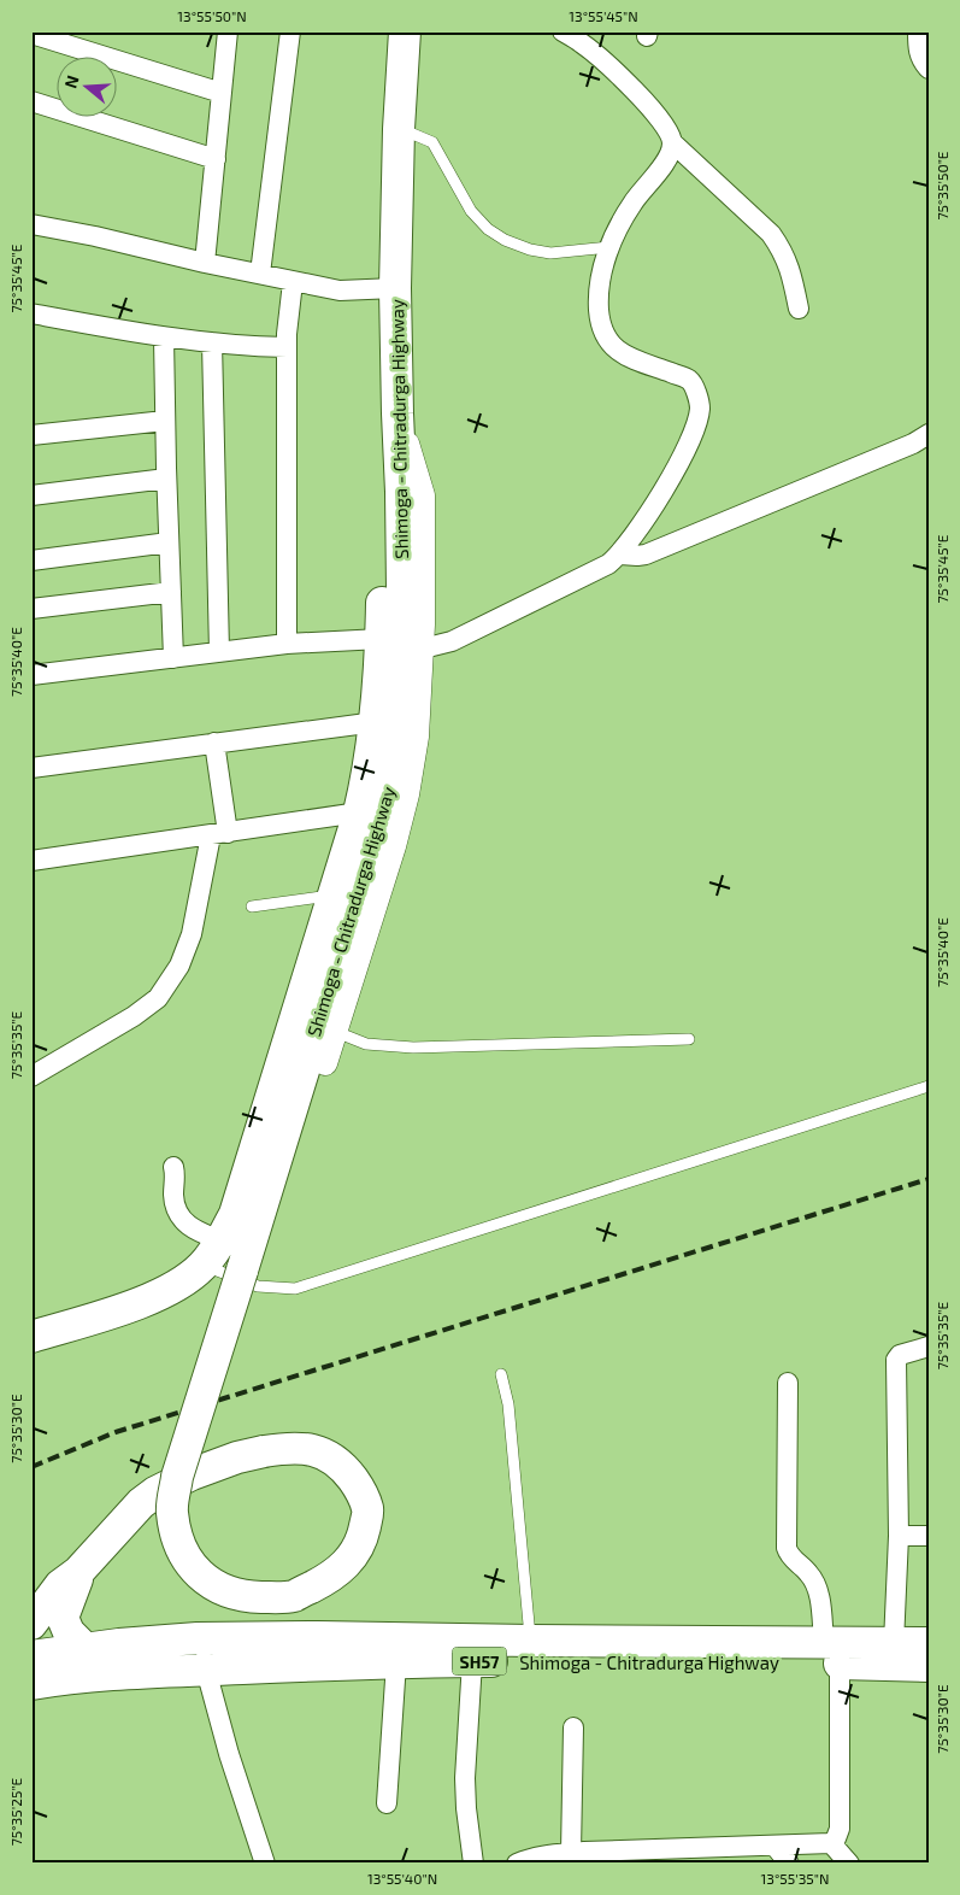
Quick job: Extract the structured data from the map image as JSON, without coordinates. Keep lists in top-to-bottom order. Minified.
{"streets":{"main road":["Shimoga - Chitradurga Highway","SH57"]},"north":"left","coordinates":["13°55'50\"N","13°55'45\"N","75°35'50\"E","75°35'45\"E","75°35'40\"E","75°35'35\"E","75°35'30\"E","75°35'25\"E","13°55'40\"N","13°55'35\"N"]}
